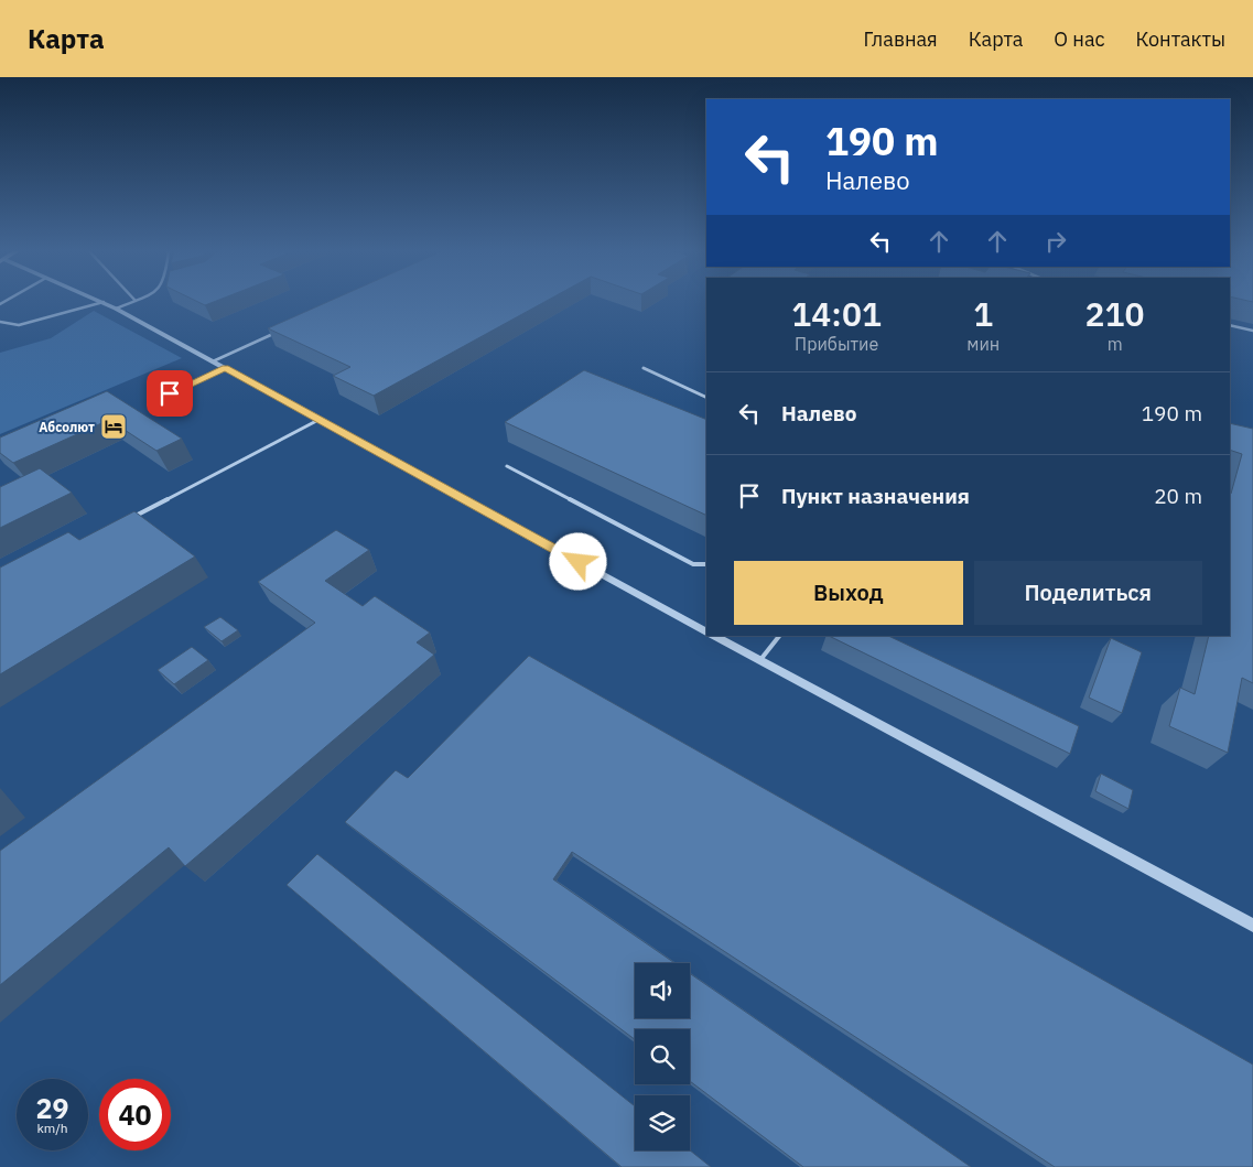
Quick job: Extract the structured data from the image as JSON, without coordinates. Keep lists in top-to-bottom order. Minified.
{"places":{"hotel":["Абсолют"]},"page":{"header":"Карта","nav":["Главная","Карта","О нас","Контакты"],"turn":["190 m","Налево"],"eta":["14:01","Прибытие","1","мин","210","m"],"list":[{"name":"Налево","value":"190 m"},{"name":"Пункт назначения","value":"20 m"}],"buttons":["Выход","Поделиться"],"speed":"29 km/h","limit":"40"}}
